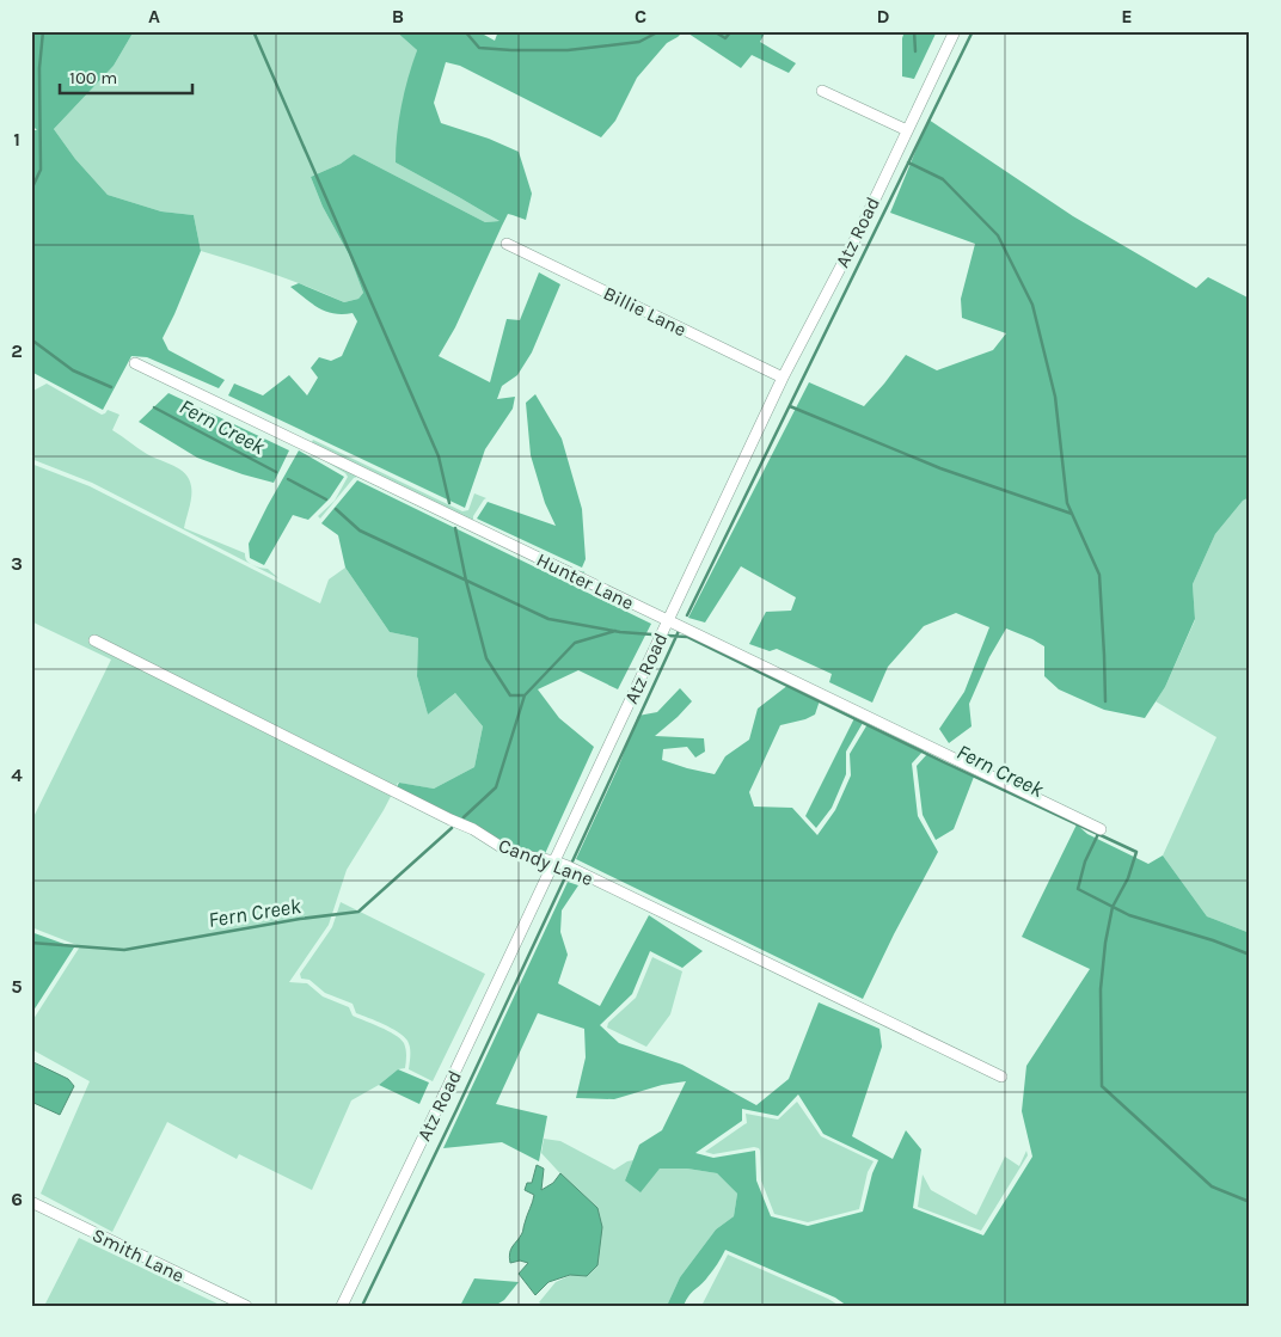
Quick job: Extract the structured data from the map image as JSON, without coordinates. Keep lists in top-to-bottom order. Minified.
{"streets":{"street":["Atz Road","Billie Lane","Hunter Lane","Candy Lane","Smith Lane"]},"crossings":[["Atz Road","Billie Lane"],["Atz Road","Hunter Lane"],["Atz Road","Candy Lane"]],"water":["Fern Creek"],"scale_bar":"100 m","grid":{"columns":["A","B","C","D","E"],"rows":["1","2","3","4","5","6"]}}
